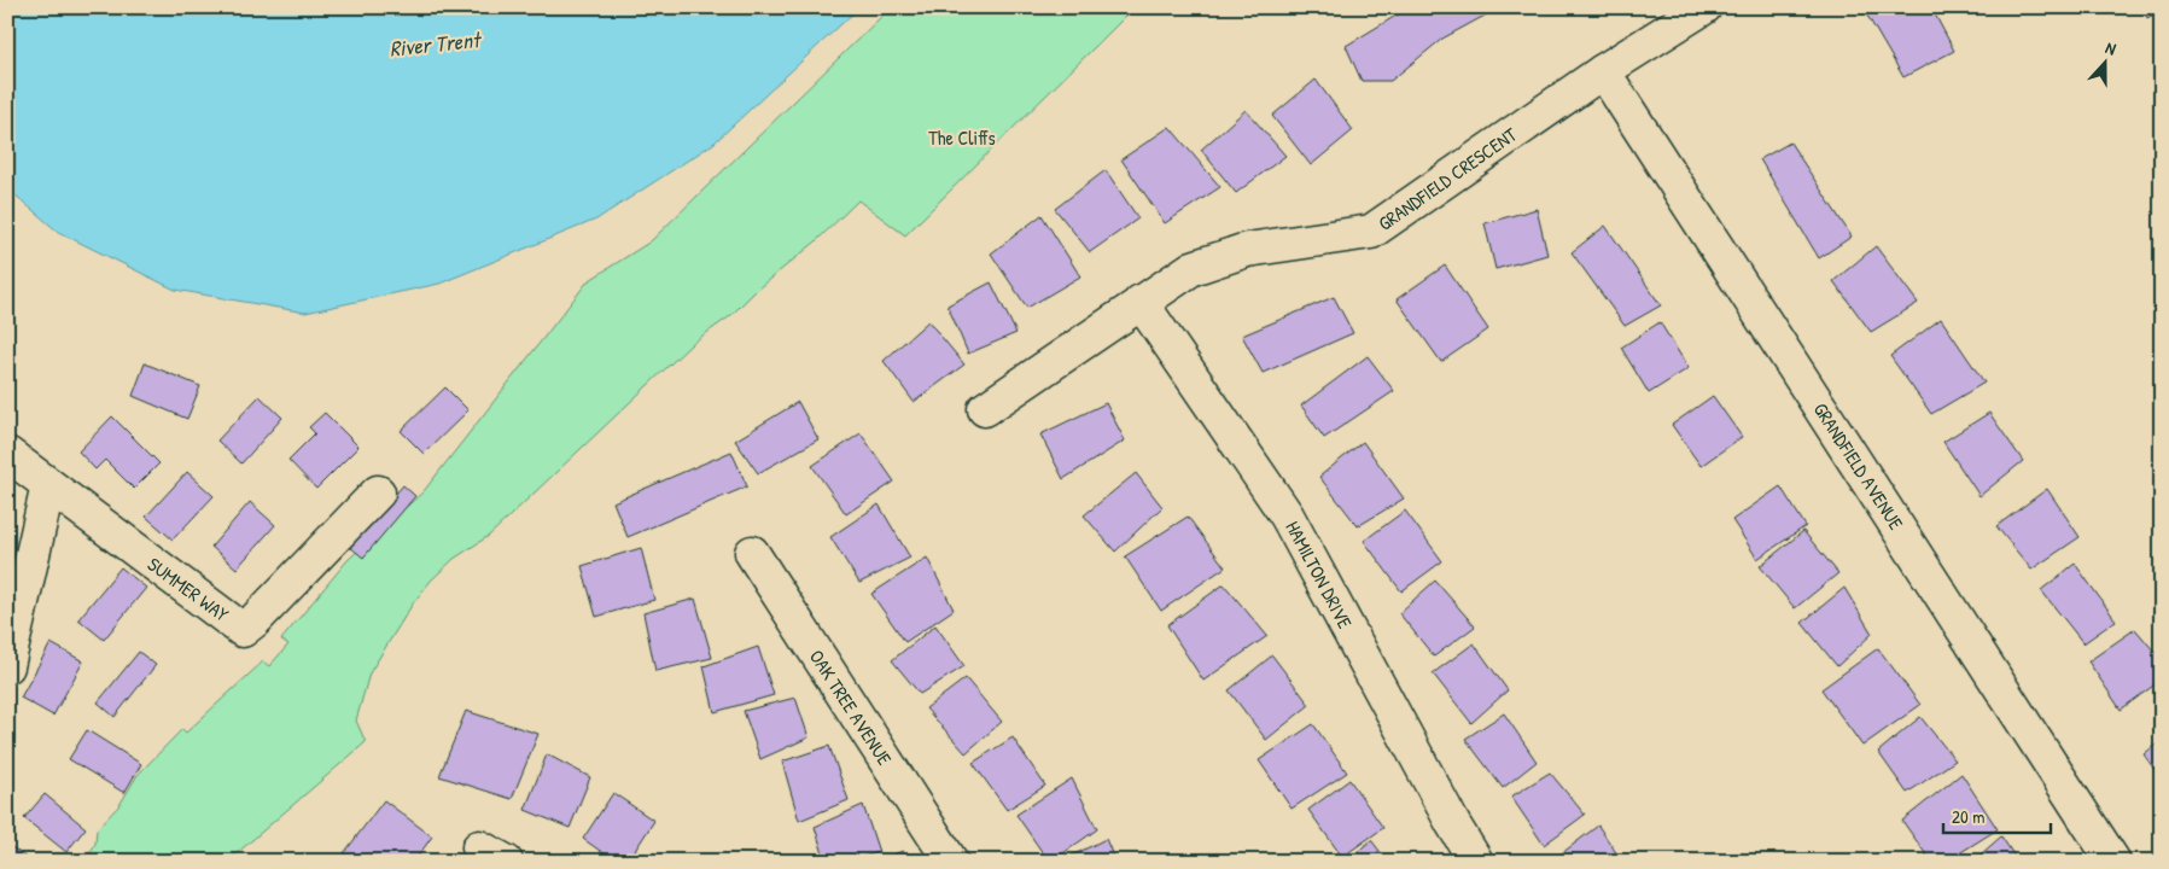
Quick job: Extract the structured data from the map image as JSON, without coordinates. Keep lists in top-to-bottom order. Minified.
{"streets":{"street":["GRANDFIELD CRESCENT","GRANDFIELD AVENUE","HAMILTON DRIVE","SUMMER WAY","OAK TREE AVENUE"]},"crossings":[["GRANDFIELD CRESCENT","GRANDFIELD AVENUE"],["GRANDFIELD CRESCENT","HAMILTON DRIVE"]],"water":["River Trent"],"parks":["The Cliffs"],"scale_bar":"20 m","north":"top"}
